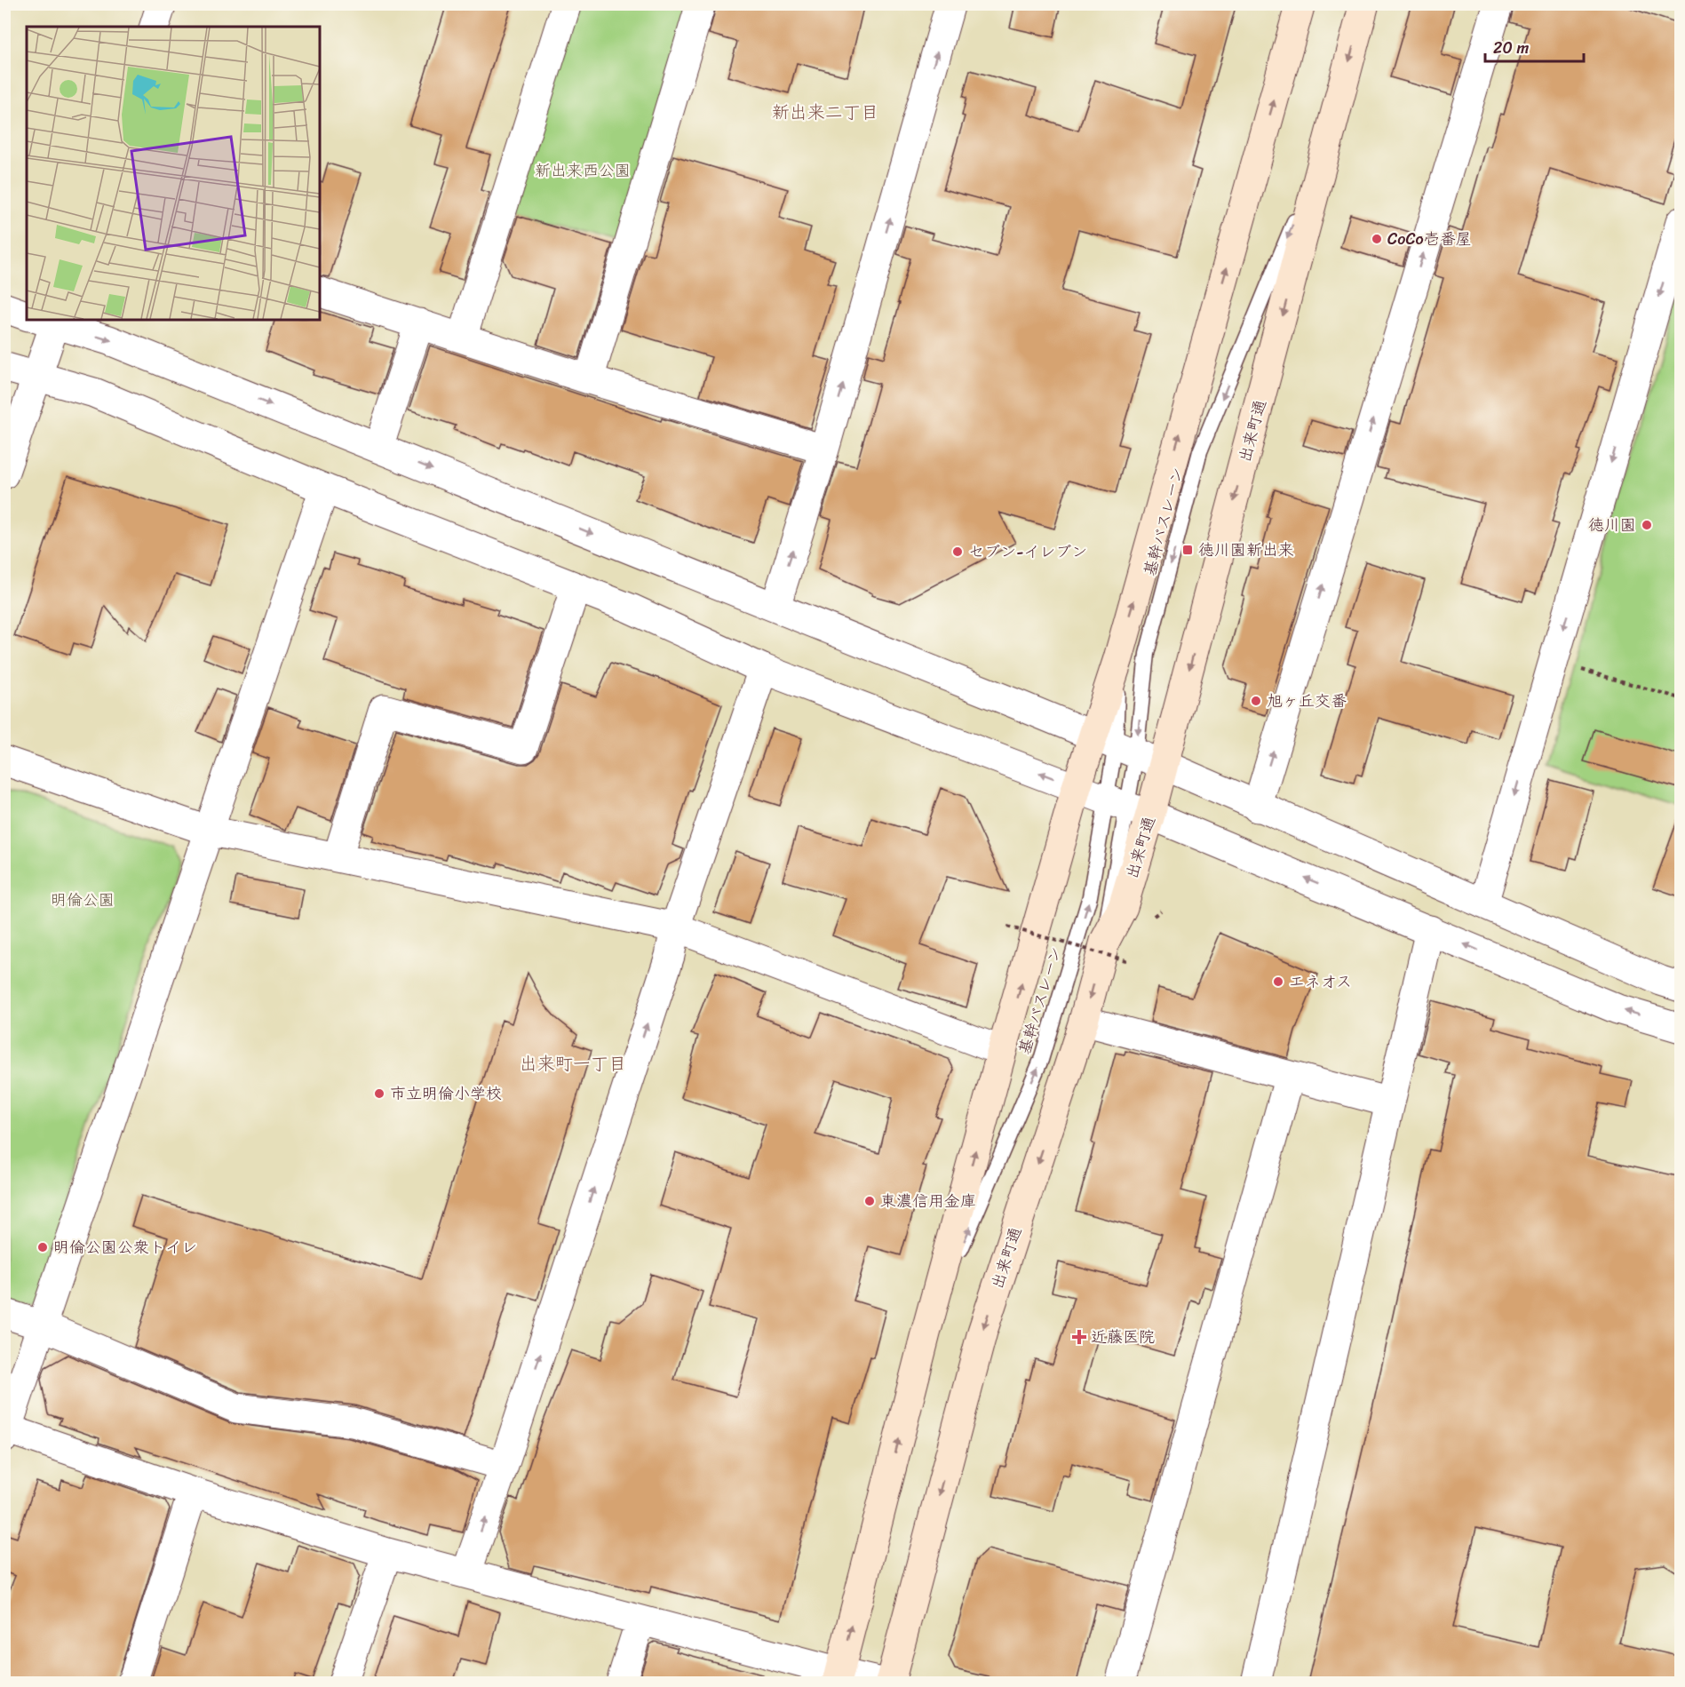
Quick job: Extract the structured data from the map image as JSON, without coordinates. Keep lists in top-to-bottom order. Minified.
{"streets":{"main road":["出来町通"],"lane":["基幹バスレーン"]},"crossings":[["出来町通","基幹バスレーン"]],"districts":["新出来二丁目","出来町一丁目"],"parks":["新出来西公園","明倫公園"],"places":{"other":["CoCo壱番屋","徳川園","セブン-イレブン","旭ヶ丘交番","エネオス","市立明倫小学校","東濃信用金庫","明倫公園公衆トイレ"],"transit":["徳川園新出来"],"health":["近藤医院"]},"scale_bar":"20 m"}
